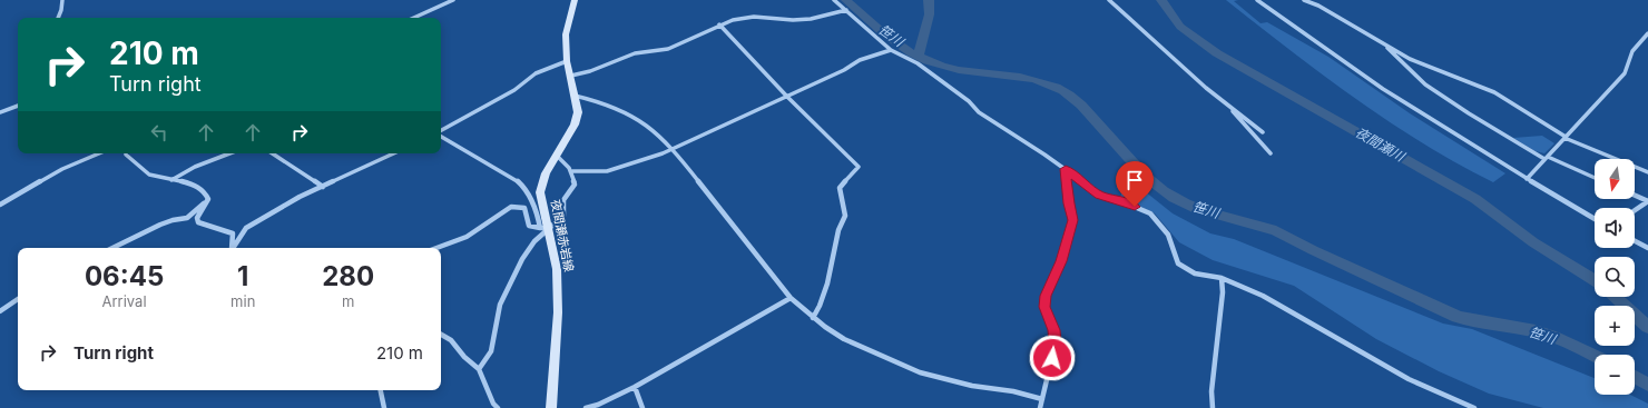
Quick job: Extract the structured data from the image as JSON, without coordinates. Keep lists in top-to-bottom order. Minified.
{"streets":{"main road":["夜間瀬赤岩線"]},"water":["笹川","夜間瀬川"],"north":"bottom","page":{"turn":["210 m","Turn right"],"map_buttons":["+","−"],"eta":["06:45","Arrival","1","min","280","m"],"list":[{"name":"Turn right","value":"210 m"}]}}
